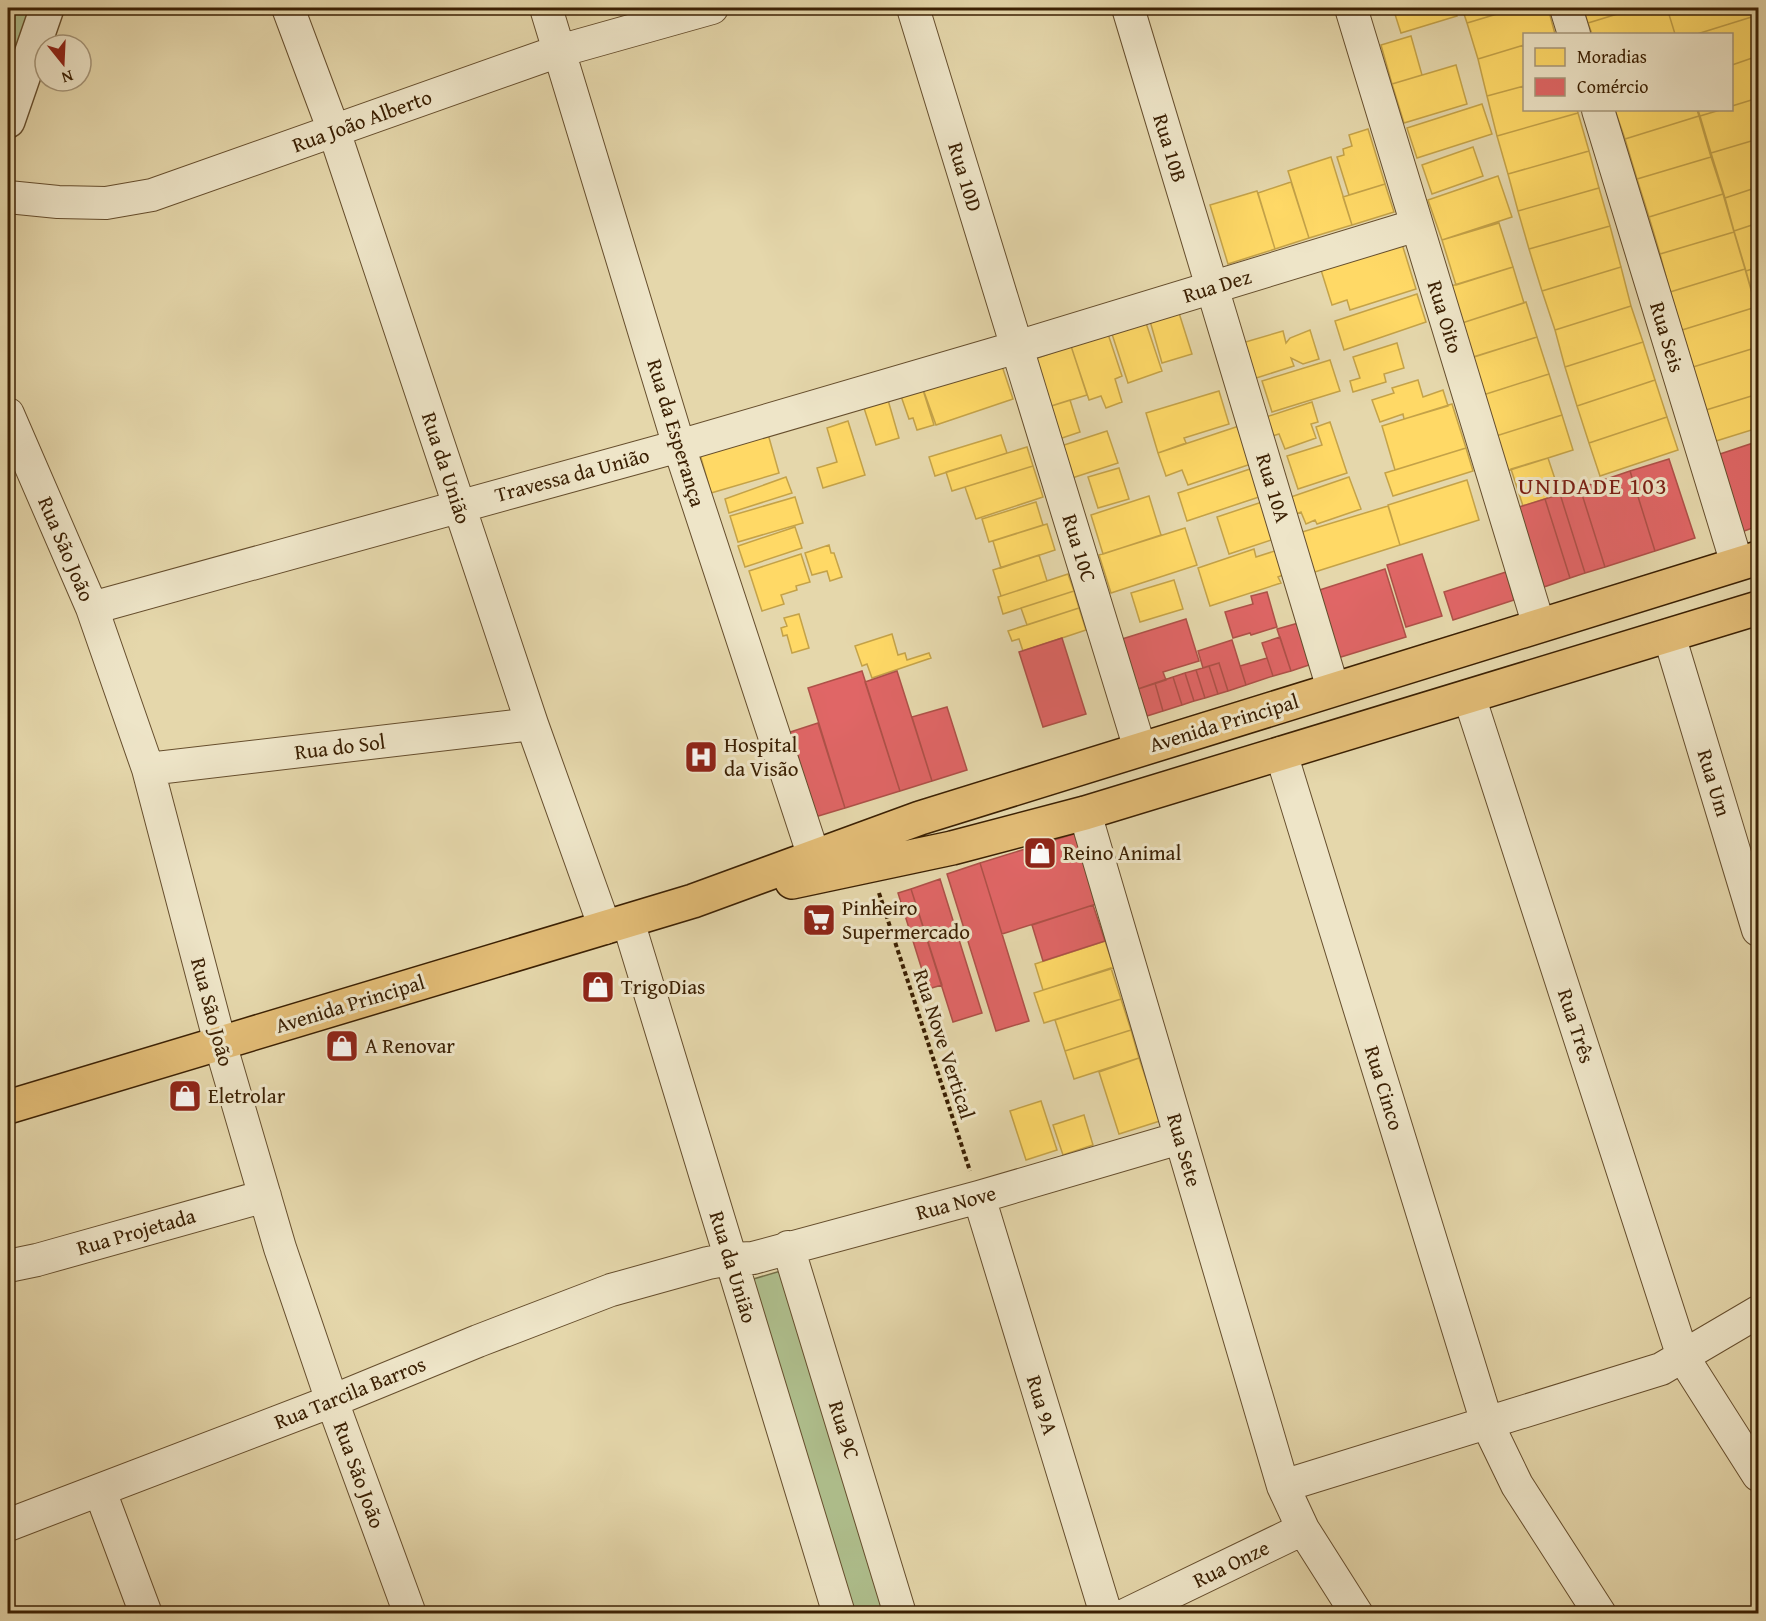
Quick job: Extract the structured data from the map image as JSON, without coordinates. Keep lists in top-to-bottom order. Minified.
{"streets":{"main road":["Avenida Principal"],"street":["Rua João Alberto","Rua 10B","Rua 10D","Rua Dez","Rua Oito","Rua Seis","Rua da Esperança","Rua da União","Travessa da União","Rua 10A","Rua 10C","Rua São João","Rua do Sol","Rua Um","Rua Três","Rua Cinco","Rua Sete","Rua Nove","Rua Projetada","Rua Tarcila Barros","Rua 9A","Rua 9C","Rua Onze"],"path":["Rua Nove Vertical"]},"crossings":[["Rua João Alberto","Rua da Esperança"],["Rua João Alberto","Rua da União"],["Rua 10B","Rua Dez"],["Rua 10B","Rua 10A"],["Rua 10D","Rua Dez"],["Rua 10D","Travessa da União"],["Rua 10D","Rua 10C"],["Rua Dez","Rua Oito"],["Rua Dez","Travessa da União"],["Rua Dez","Rua 10A"],["Rua Dez","Rua 10C"],["Rua Oito","Avenida Principal"],["Rua Seis","Avenida Principal"],["Rua da Esperança","Travessa da União"],["Rua da Esperança","Avenida Principal"],["Rua da União","Travessa da União"],["Rua da União","Avenida Principal"],["Rua da União","Rua do Sol"],["Rua da União","Rua Nove"],["Rua da União","Rua Tarcila Barros"],["Travessa da União","Rua 10C"],["Travessa da União","Rua São João"],["Rua 10A","Avenida Principal"],["Rua 10C","Avenida Principal"],["Rua São João","Avenida Principal"],["Rua São João","Rua do Sol"],["Rua São João","Rua Projetada"],["Rua São João","Rua Tarcila Barros"],["Avenida Principal","Rua Um"],["Avenida Principal","Rua Três"],["Avenida Principal","Rua Nove Vertical"],["Avenida Principal","Rua Cinco"],["Avenida Principal","Rua Sete"],["Rua Nove Vertical","Rua Nove"],["Rua Nove Vertical","Rua 9A"],["Rua Sete","Rua Nove"],["Rua Sete","Rua Onze"],["Rua Nove","Rua Tarcila Barros"],["Rua Nove","Rua 9A"],["Rua Nove","Rua 9C"]],"districts":["UNIDADE 103"],"places":{"hospital":["Hospital da Visão"],"shop":["Reino Animal","TrigoDias","A Renovar","Eletrolar"],"supermarket":["Pinheiro Supermercado"]},"legend":["Moradias","Comércio"],"north":"bottom"}
